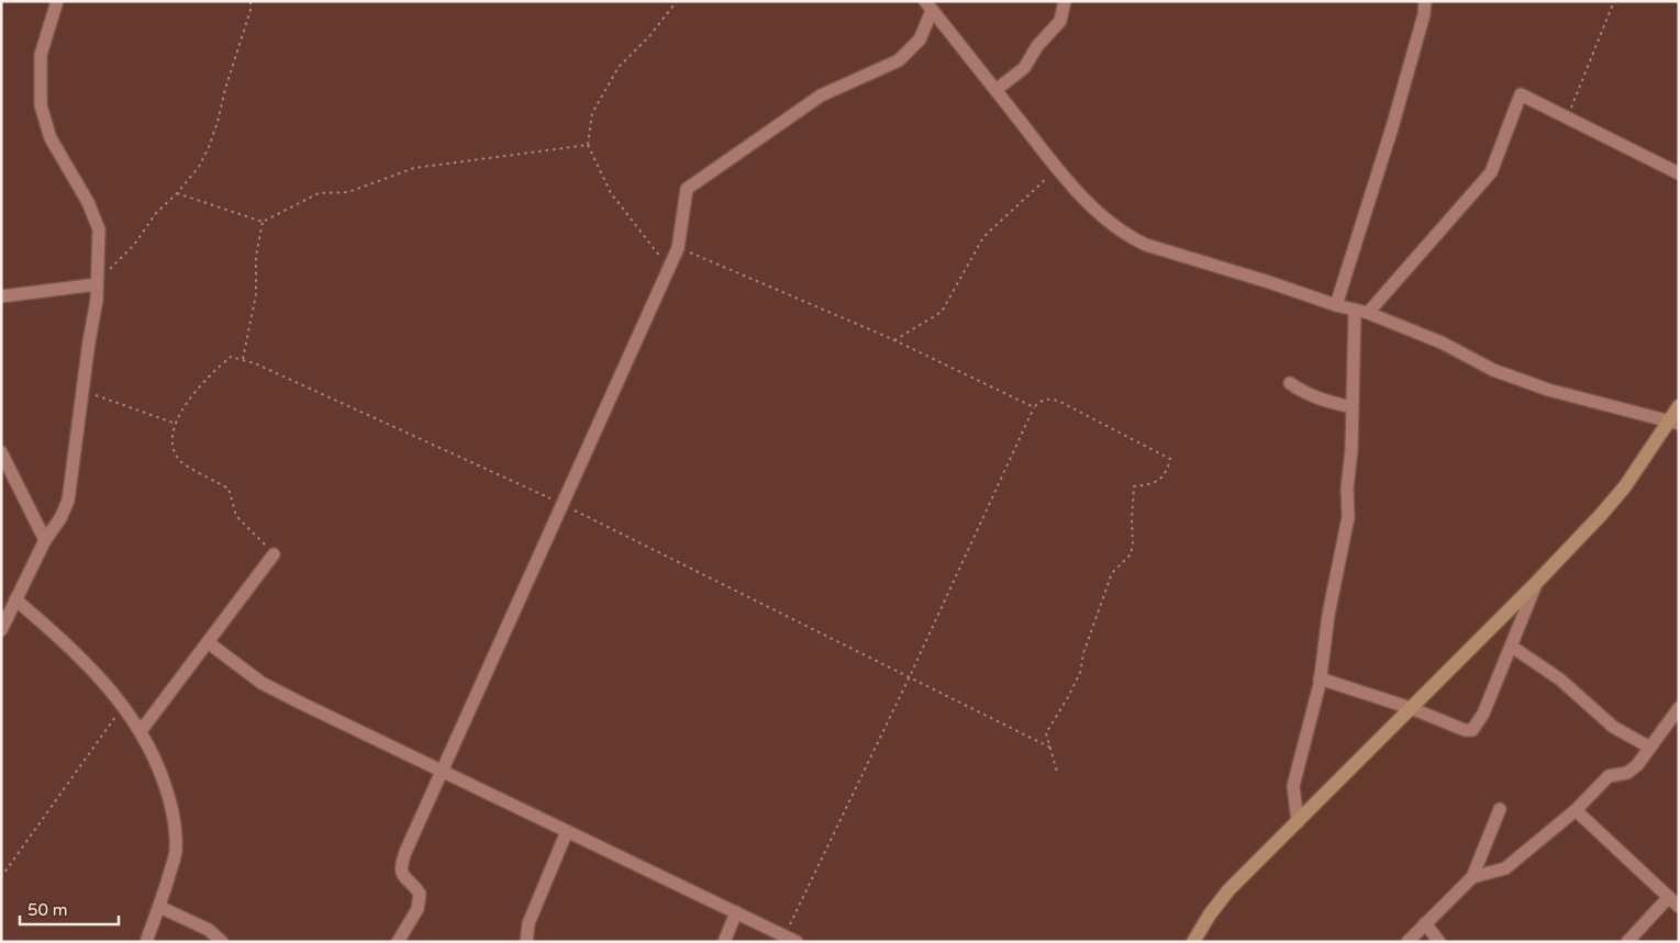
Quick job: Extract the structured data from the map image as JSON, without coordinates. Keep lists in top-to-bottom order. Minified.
{"scale_bar":"50 m"}
